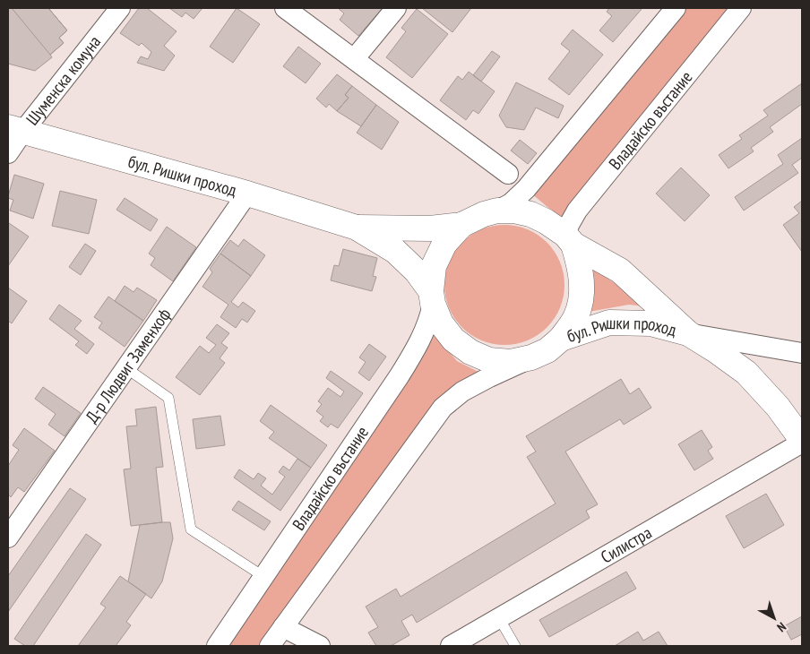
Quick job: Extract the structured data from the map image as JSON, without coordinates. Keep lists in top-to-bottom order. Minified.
{"streets":{"main road":["бул. Ришки проход"],"street":["Шуменска комуна","Владайско въстание","Д-р Людвиг Заменхоф","Силистра"]},"crossings":[["Шуменска комуна","бул. Ришки проход"],["Владайско въстание","бул. Ришки проход"],["бул. Ришки проход","Д-р Людвиг Заменхоф"],["бул. Ришки проход","Силистра"]],"north":"bottom right"}
